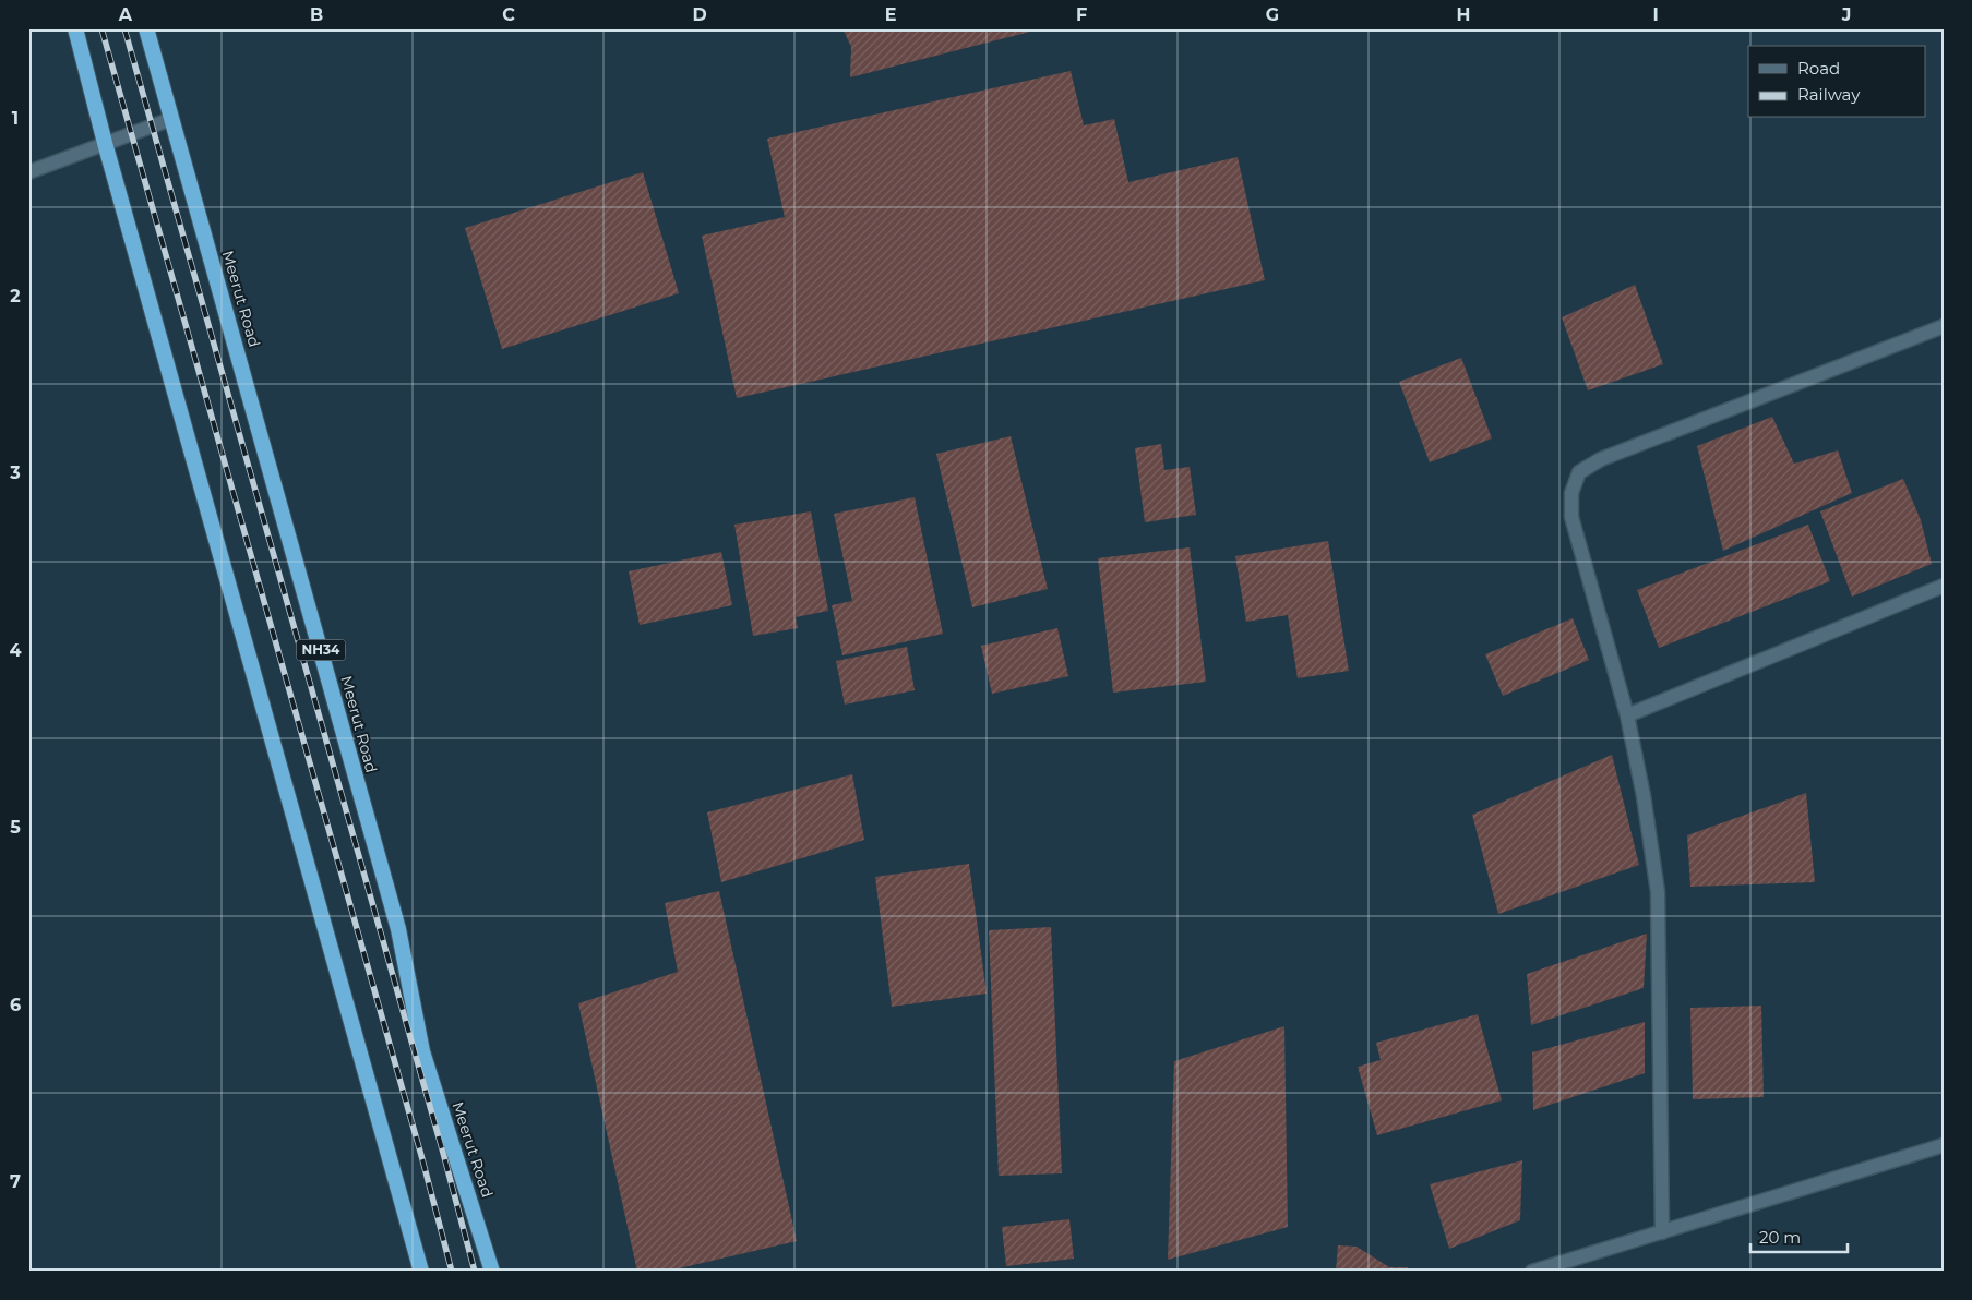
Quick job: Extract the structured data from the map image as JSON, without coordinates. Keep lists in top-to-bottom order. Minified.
{"streets":{"highway":["Meerut Road","NH34"]},"legend":["Road","Railway"],"scale_bar":"20 m","grid":{"columns":["A","B","C","D","E","F","G","H","I","J"],"rows":["1","2","3","4","5","6","7"]}}
